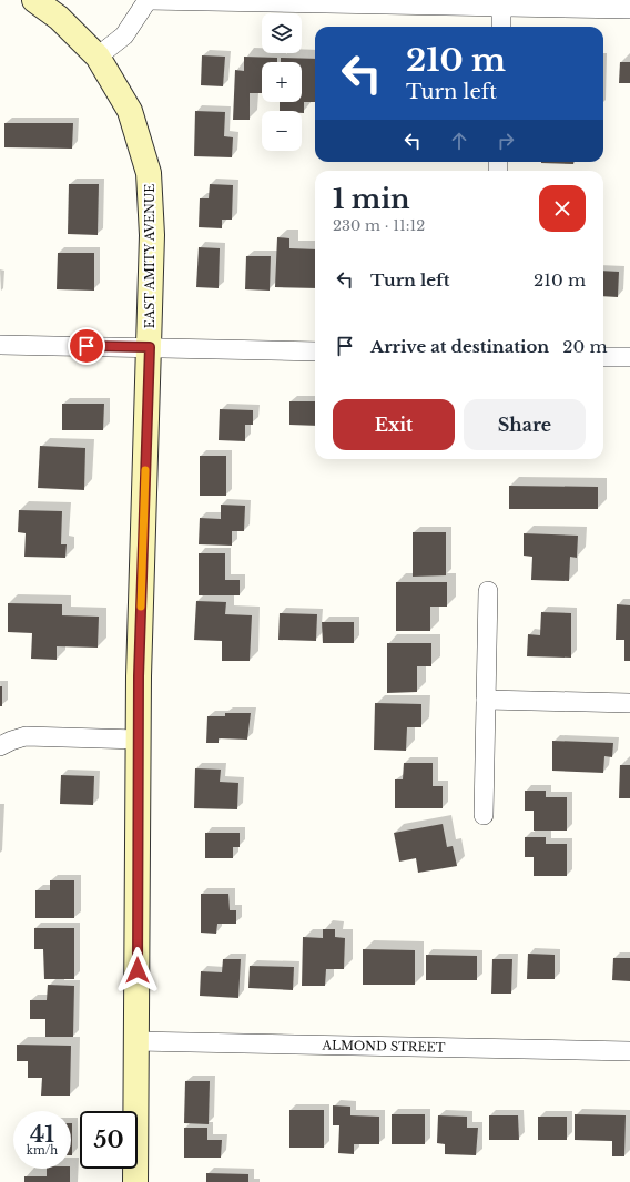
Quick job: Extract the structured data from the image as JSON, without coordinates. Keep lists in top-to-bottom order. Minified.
{"streets":{"main road":["EAST AMITY AVENUE"],"street":["ALMOND STREET"]},"crossings":[["EAST AMITY AVENUE","ALMOND STREET"]],"page":{"map_buttons":["+","−"],"turn":["210 m","Turn left"],"heading":["1 min","230 m · 11:12"],"list":[{"name":"Turn left","value":"210 m"},{"name":"Arrive at destination","value":"20 m"}],"buttons":["Exit","Share"],"speed":"41 km/h","limit":"50"}}
